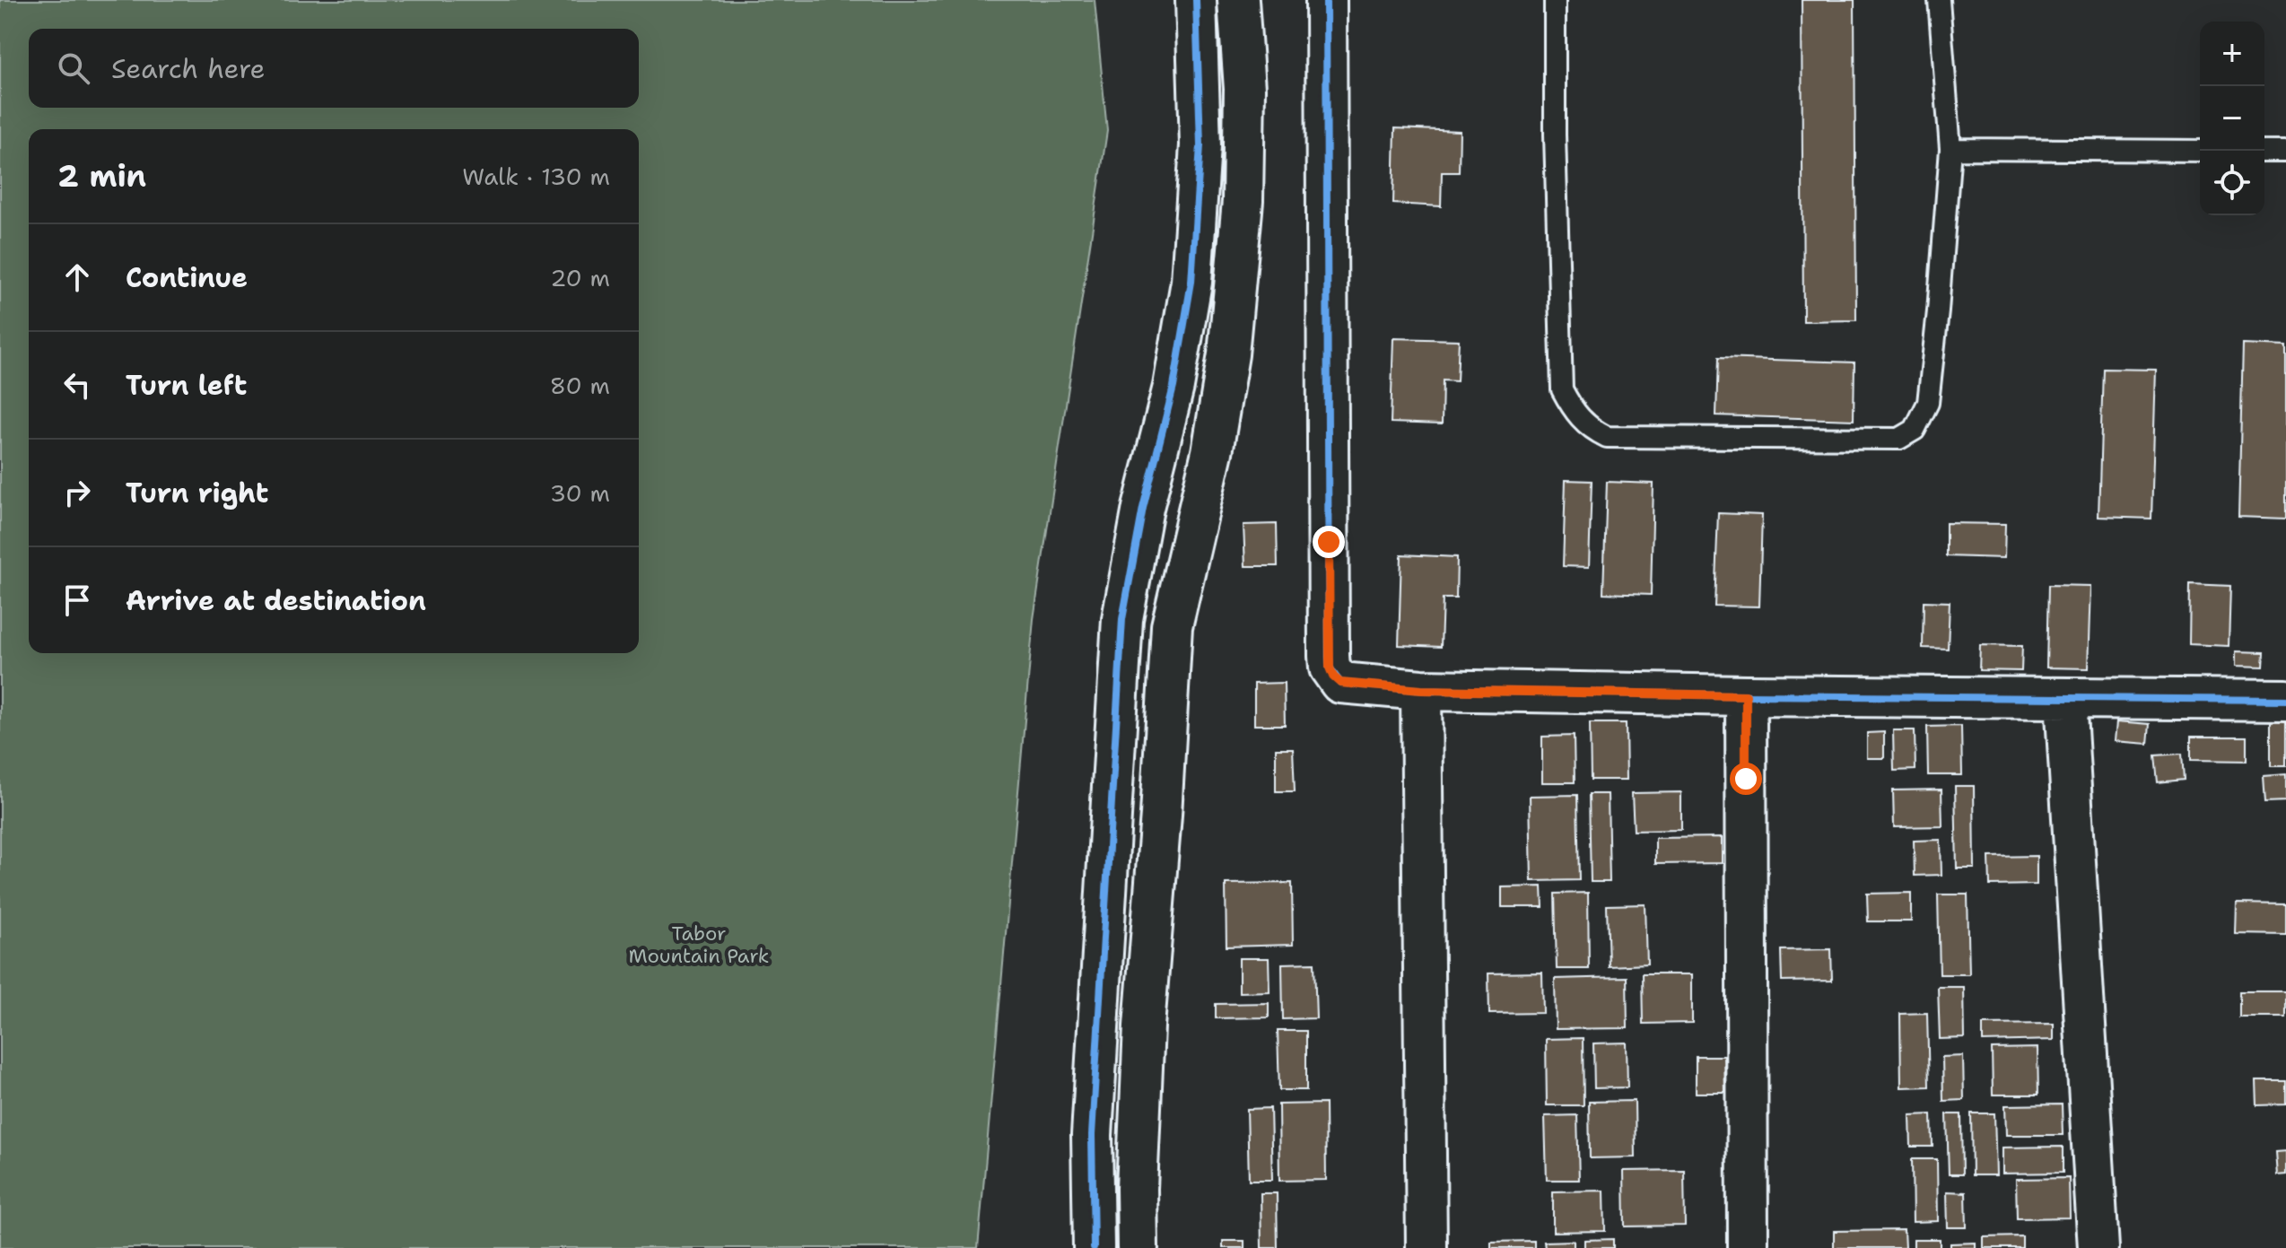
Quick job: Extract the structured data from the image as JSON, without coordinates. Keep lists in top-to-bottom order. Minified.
{"parks":["Tabor Mountain Park"],"page":{"map_buttons":["+","−"],"search":"Search here","heading":["2 min","Walk · 130 m"],"list":[["Continue","20 m"],["Turn left","80 m"],["Turn right","30 m"],"Arrive at destination"]}}
